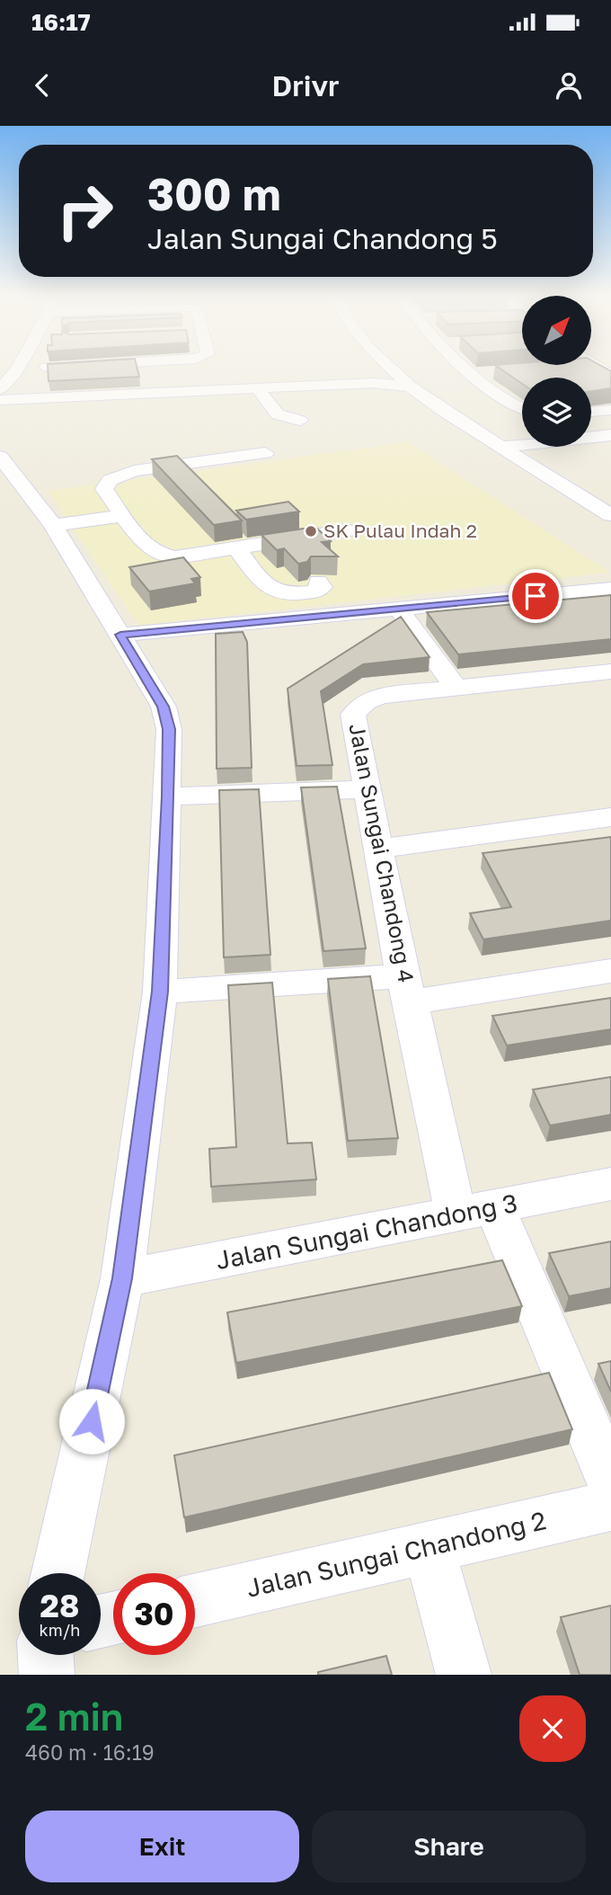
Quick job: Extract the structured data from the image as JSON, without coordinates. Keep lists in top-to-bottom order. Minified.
{"streets":{"street":["Jalan Sungai Chandong 4","Jalan Sungai Chandong 3","Jalan Sungai Chandong 2"]},"crossings":[["Jalan Sungai Chandong 4","Jalan Sungai Chandong 3"]],"places":["SK Pulau Indah 2"],"north":"top right","page":{"status":"16:17","header":"Drivr","turn":["300 m","Jalan Sungai Chandong 5"],"speed":"28 km/h","limit":"30","heading":["2 min","460 m · 16:19"],"buttons":["Exit","Share"]}}
